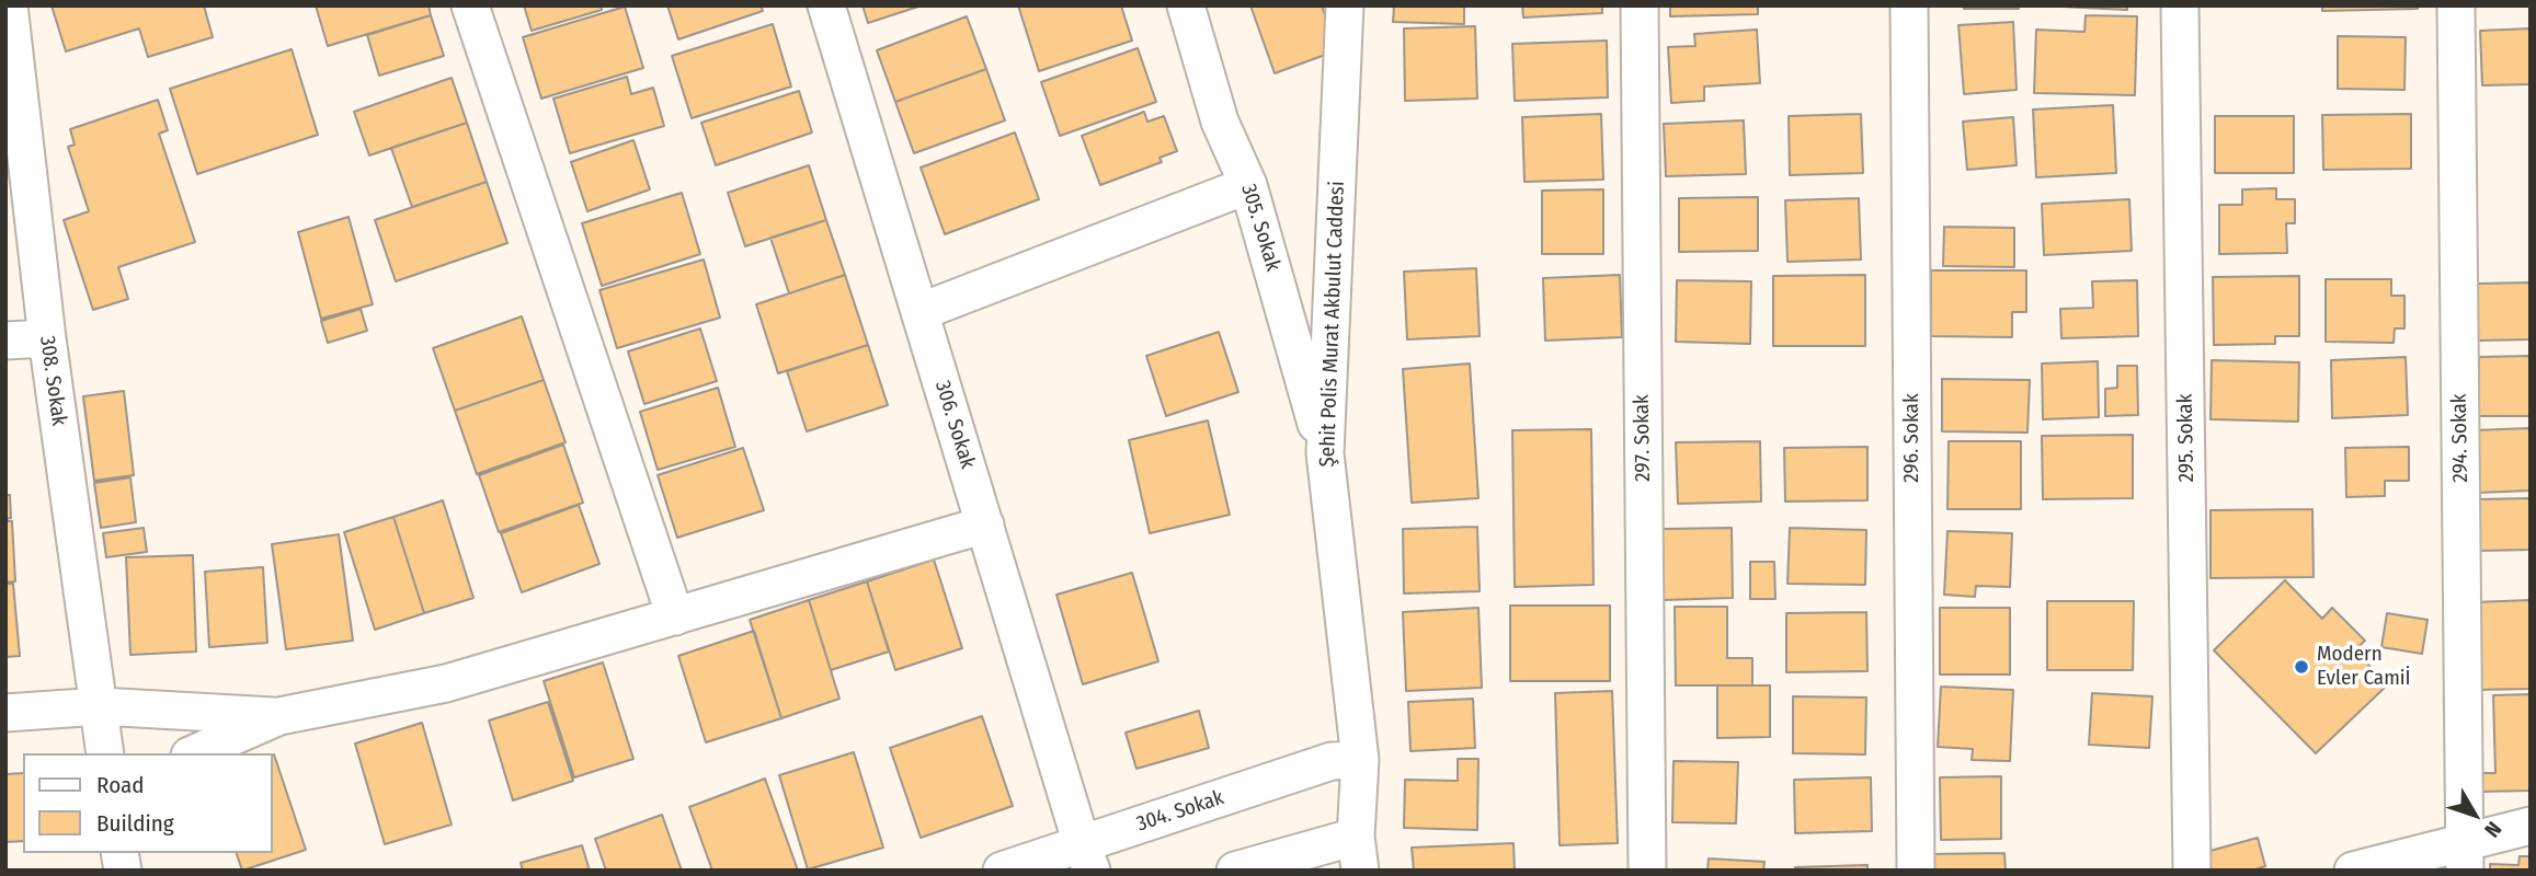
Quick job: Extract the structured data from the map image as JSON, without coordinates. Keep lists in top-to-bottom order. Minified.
{"streets":{"street":["305. Sokak","Şehit Polis Murat Akbulut Caddesi","308. Sokak","306. Sokak","297. Sokak","296. Sokak","295. Sokak","294. Sokak","304. Sokak"]},"crossings":[["305. Sokak","Şehit Polis Murat Akbulut Caddesi"],["Şehit Polis Murat Akbulut Caddesi","304. Sokak"],["306. Sokak","304. Sokak"]],"places":["Modern Evler Camiİ"],"legend":["Road","Building"],"north":"bottom right"}
